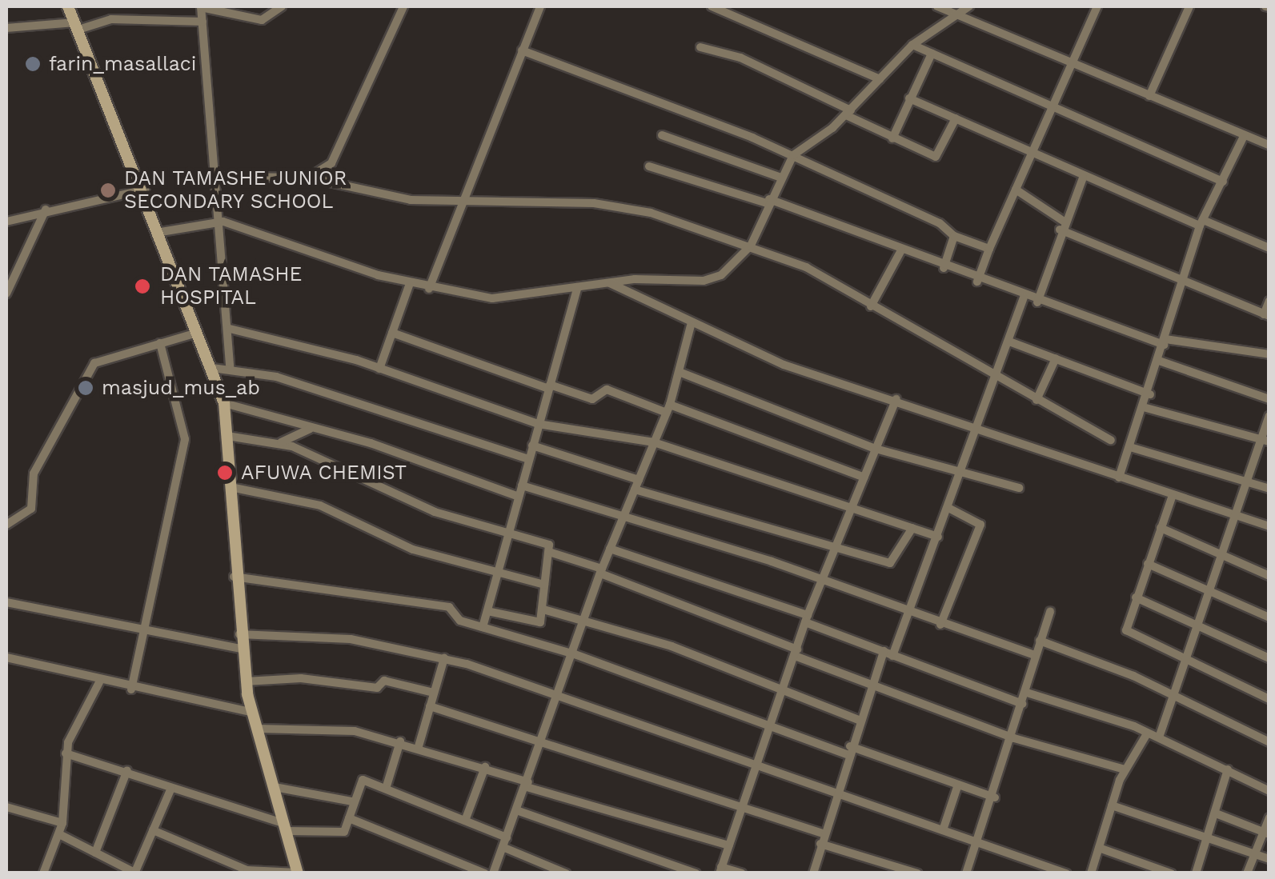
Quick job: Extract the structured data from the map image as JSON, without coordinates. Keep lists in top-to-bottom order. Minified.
{"places":["farin_masallaci","DAN TAMASHE JUNIOR SECONDARY SCHOOL","DAN TAMASHE HOSPITAL","masjud_mus_ab","AFUWA CHEMIST"]}
